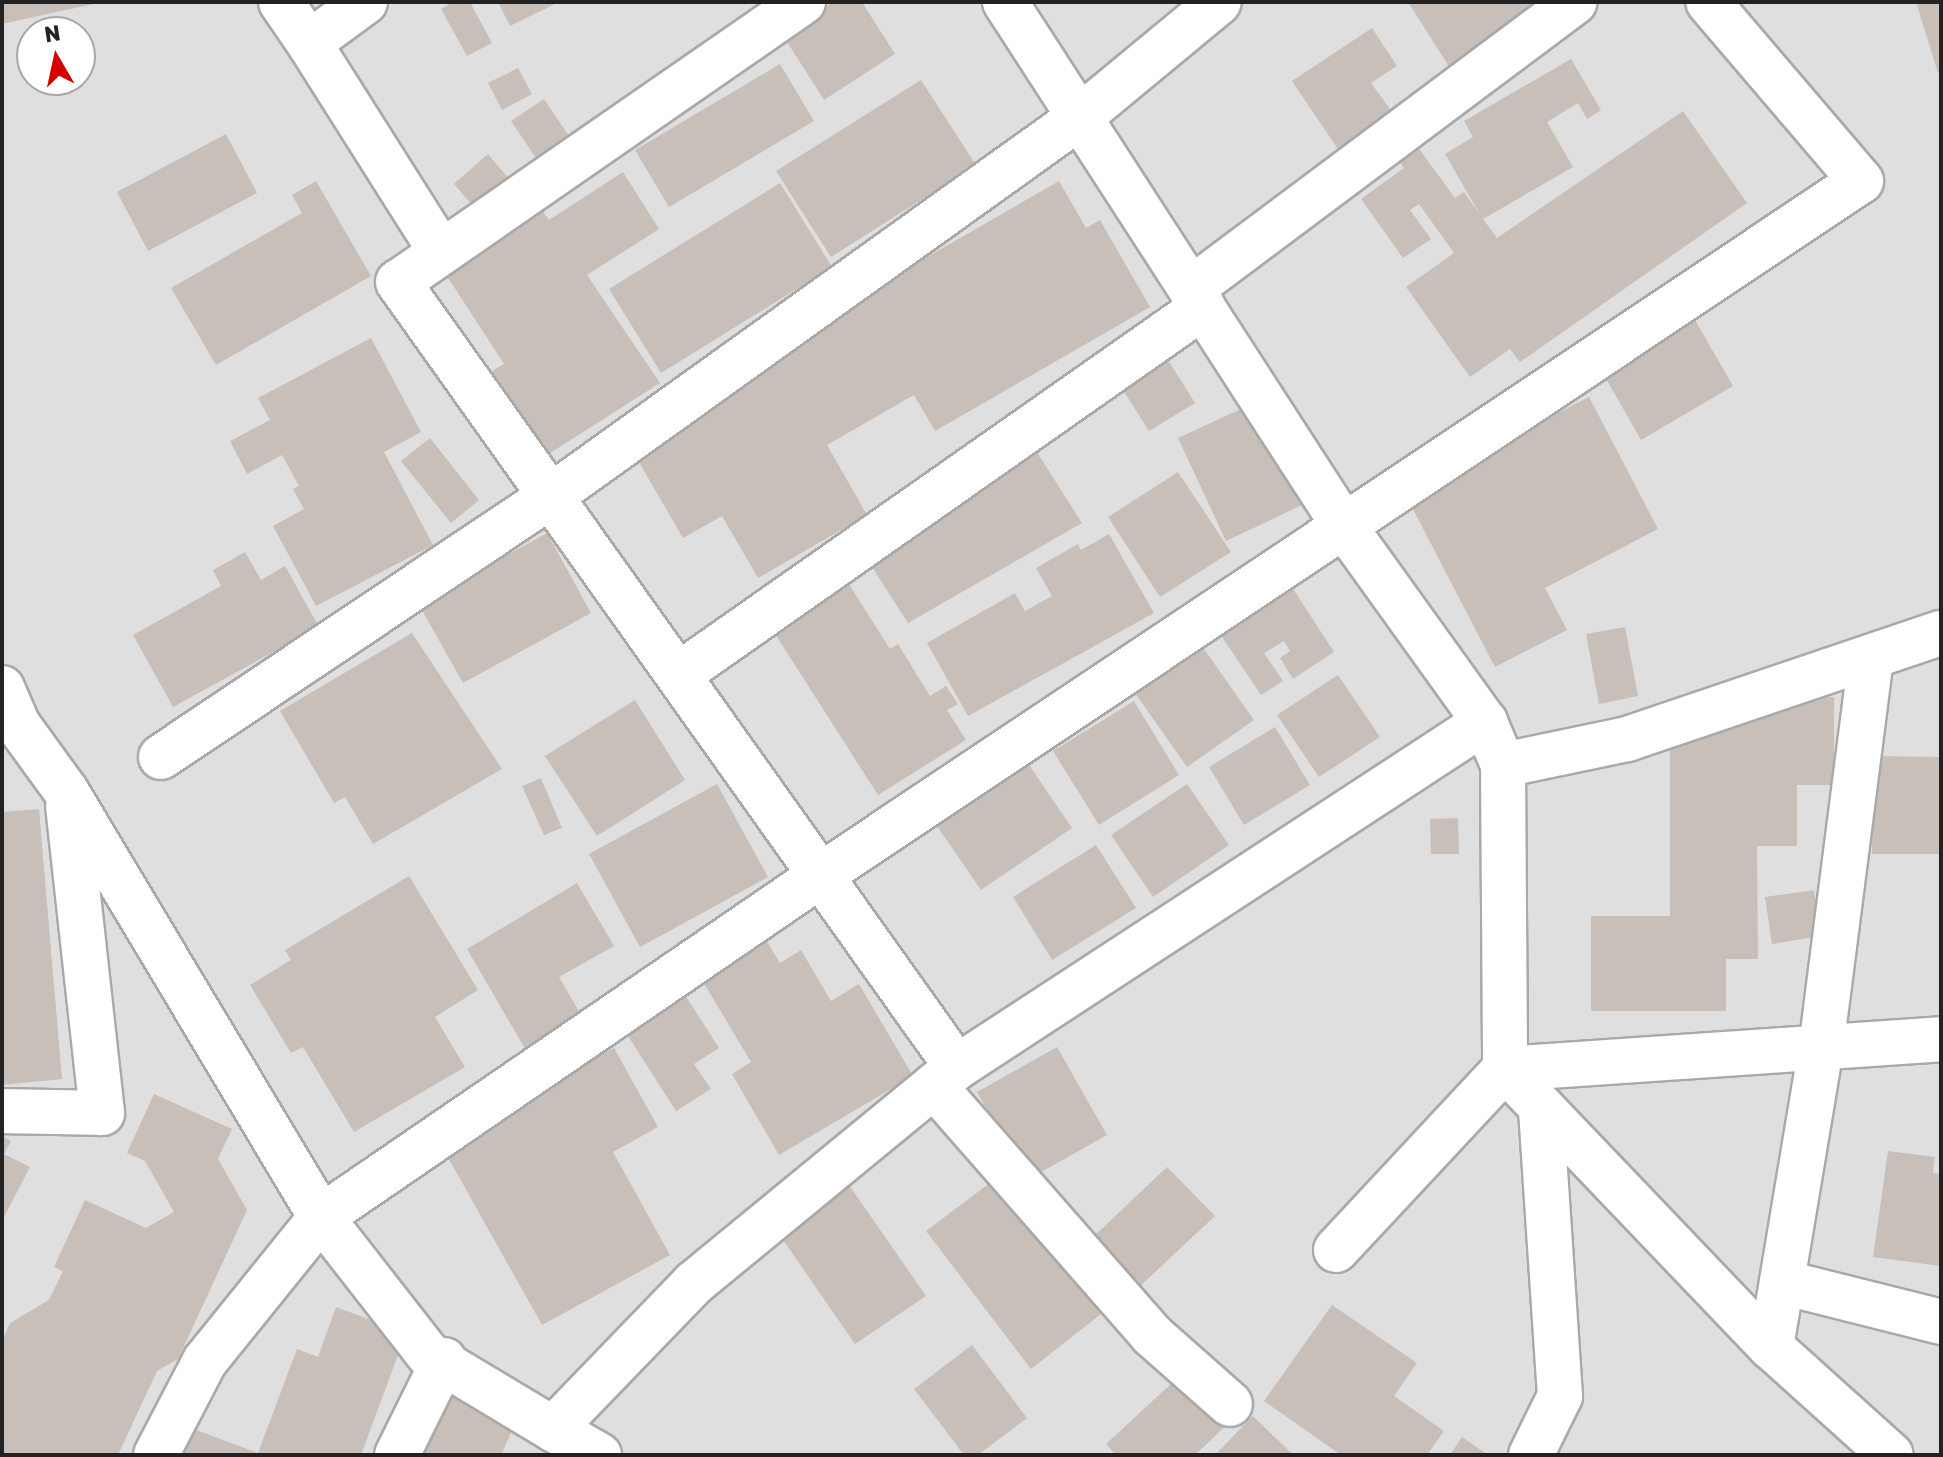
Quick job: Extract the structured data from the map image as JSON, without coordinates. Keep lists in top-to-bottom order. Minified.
{"north":"top"}
